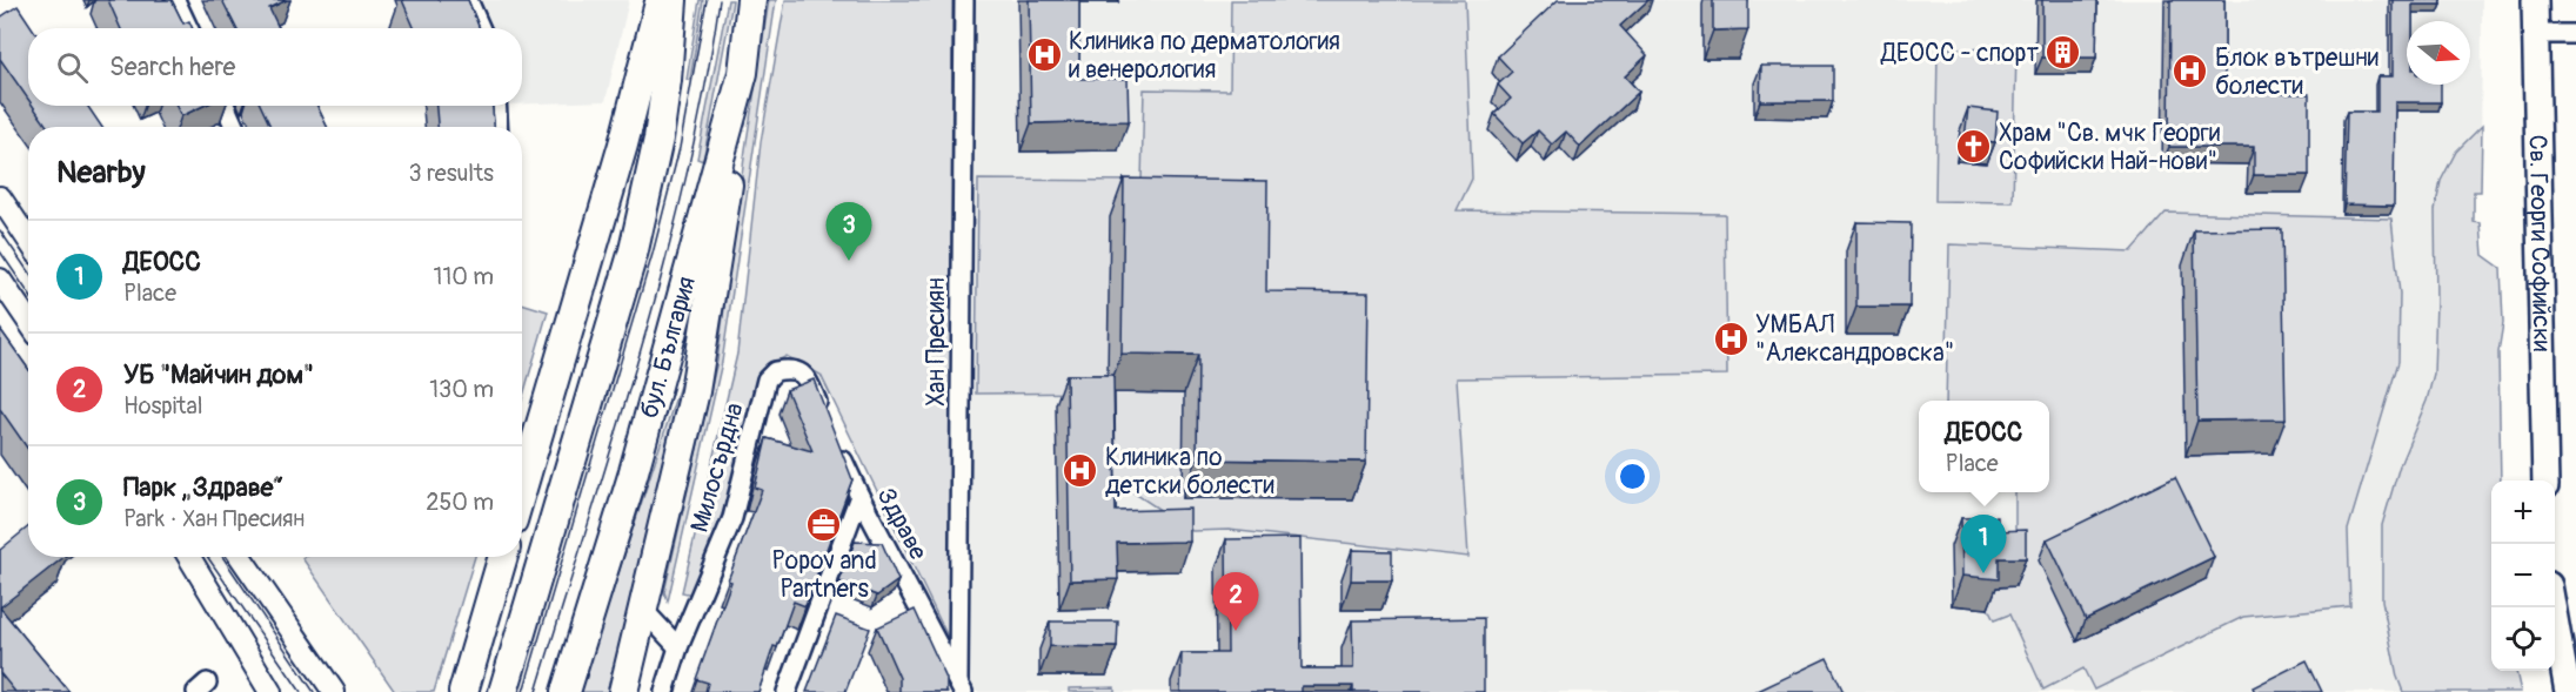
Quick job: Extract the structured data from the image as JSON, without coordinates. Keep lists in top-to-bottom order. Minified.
{"streets":{"main road":["Св. Георги Софийски","бул. България"],"street":["Хан Пресиян","Милосърдна","Здраве"]},"crossings":[["Хан Пресиян","Здраве"]],"places":{"building":["ДЕОСС - спорт"],"hospital":["Клиника по дерматология и венерология","Блок вътрешни болести","УМБАЛ \"Александровска\"","Клиника по детски болести"],"church":["Храм \"Св. мчк Георги Софийски Най-нови\""],"office":["Popov and Partners"]},"north":"right","page":{"search":"Search here","heading":["Nearby","3 results"],"pins":["3","1","2"],"list":[{"mark":"1","name":"ДЕОСС","note":"Place","value":"110 m"},{"mark":"2","name":"УБ \"Майчин дом\"","note":"Hospital","value":"130 m"},{"mark":"3","name":"Парк „Здраве“","note":"Park · Хан Пресиян","value":"250 m"}],"popup":["ДЕОСС","Place"],"map_buttons":["+","−"]}}
